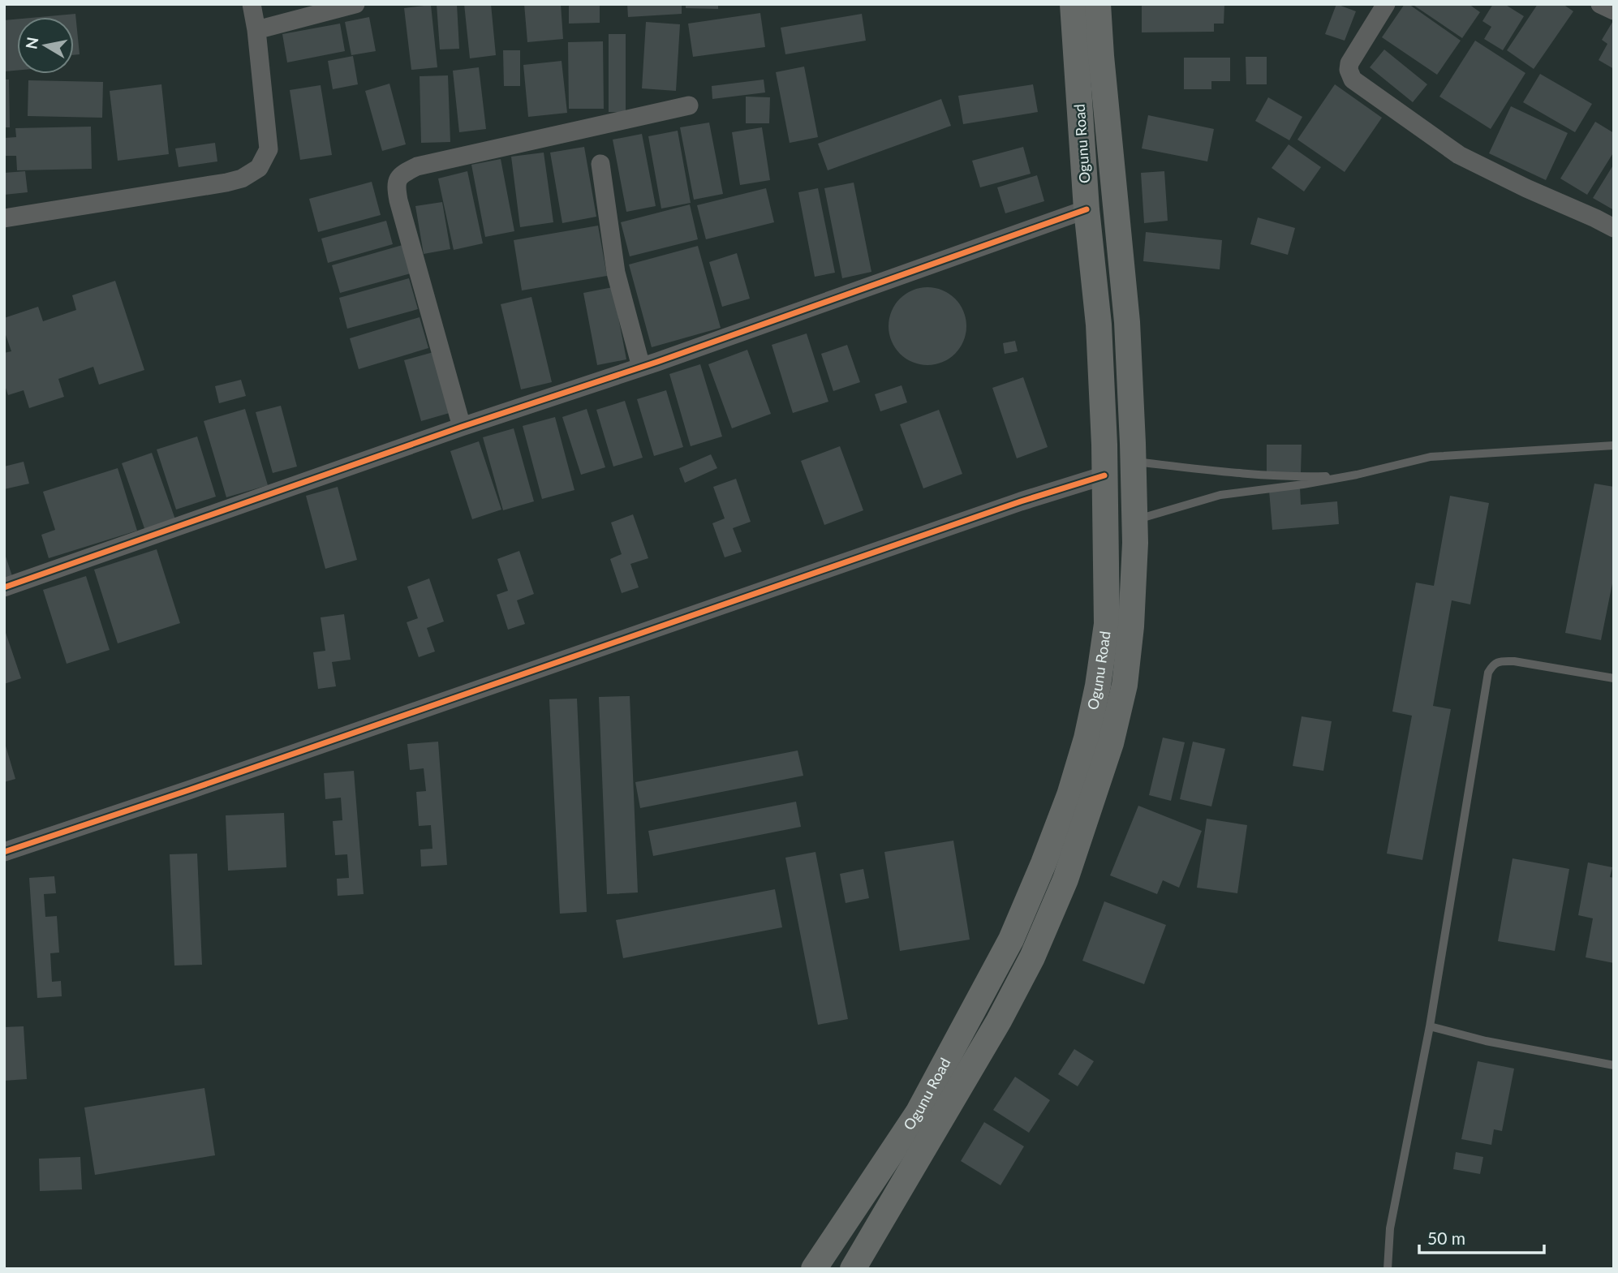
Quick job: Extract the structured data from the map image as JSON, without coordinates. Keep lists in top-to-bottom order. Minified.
{"streets":{"main road":["Ogunu Road"]},"scale_bar":"50 m","north":"left"}
